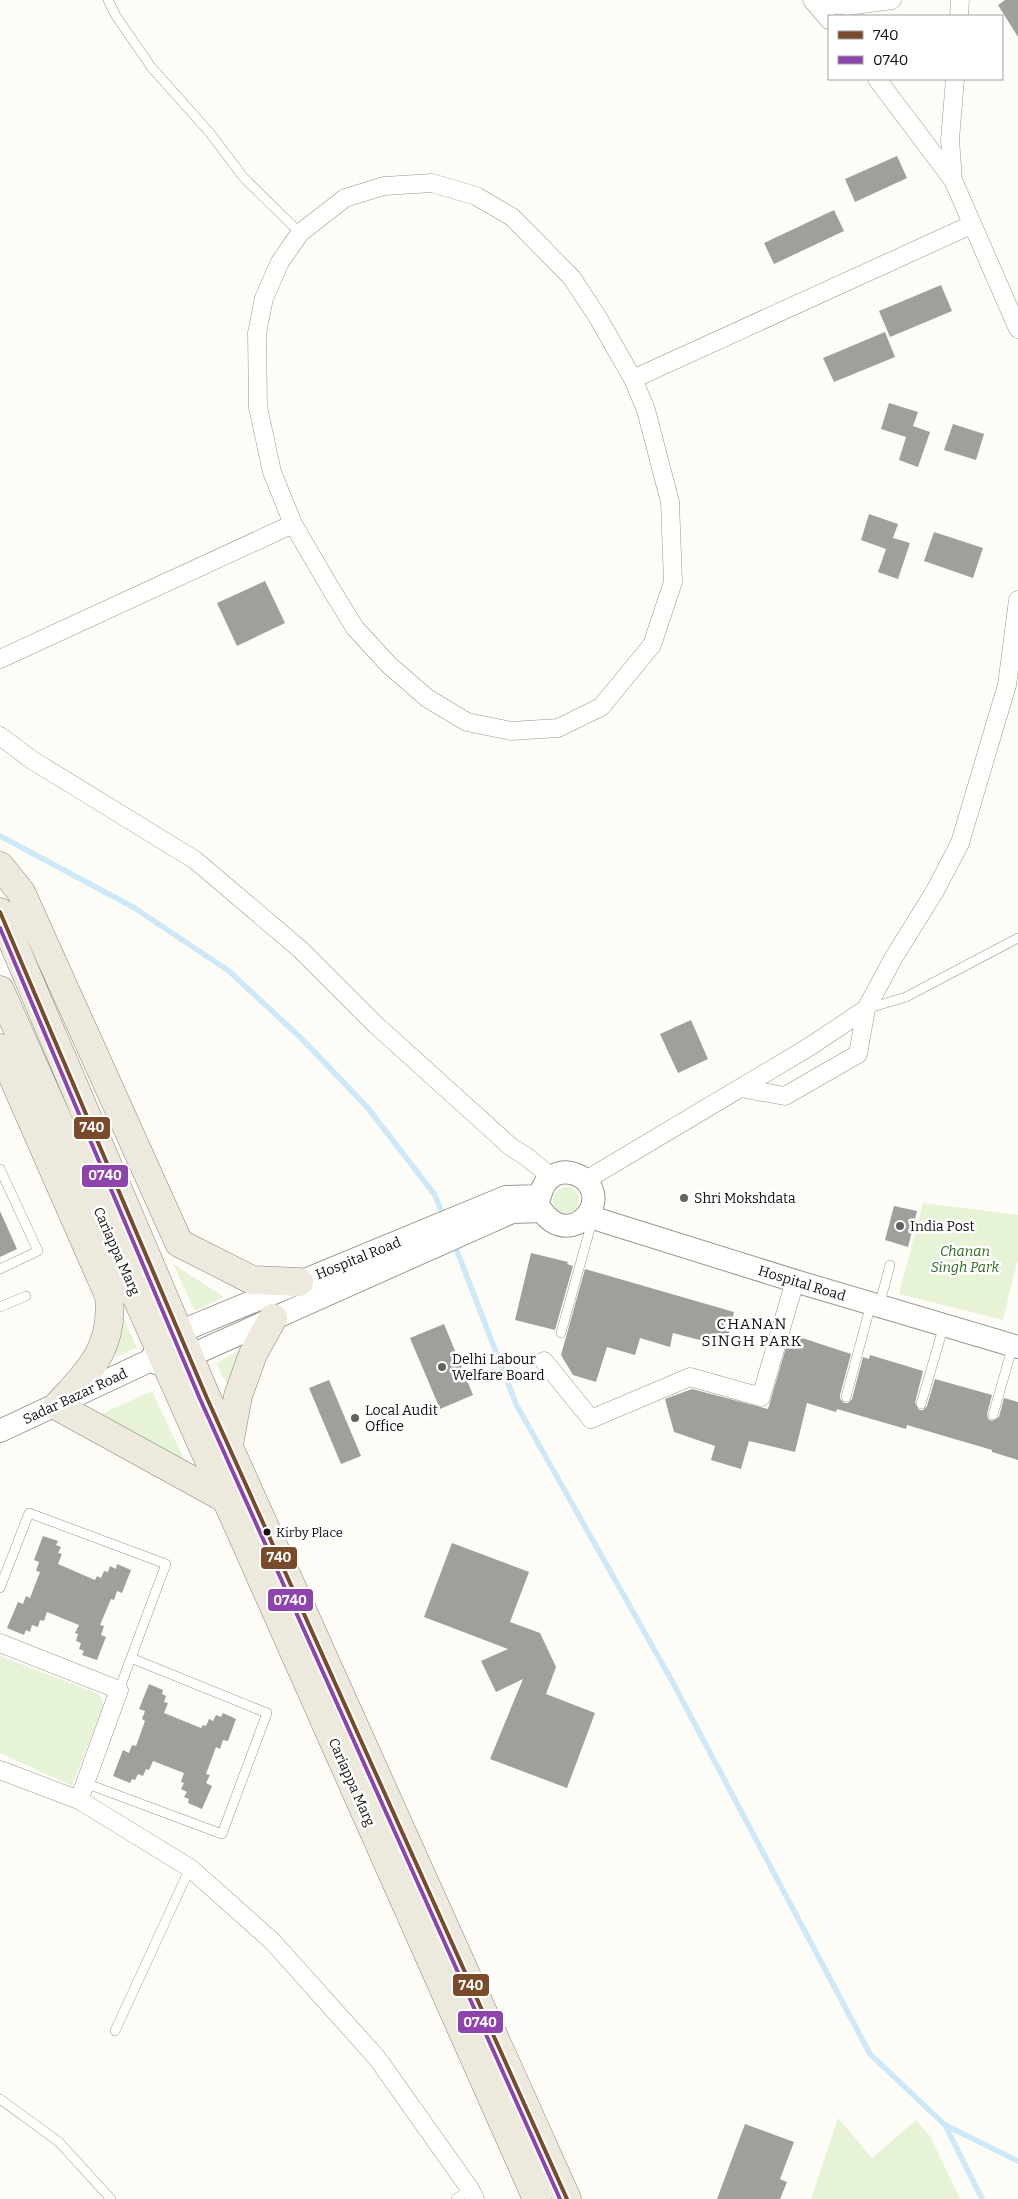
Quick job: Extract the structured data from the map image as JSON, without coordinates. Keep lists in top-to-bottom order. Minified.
{"streets":{"main road":["Cariappa Marg"],"street":["Hospital Road","Sadar Bazar Road"]},"crossings":[["Cariappa Marg","Hospital Road"],["Cariappa Marg","Sadar Bazar Road"],["Hospital Road","Sadar Bazar Road"]],"districts":["CHANAN SINGH PARK"],"parks":["Chanan Singh Park"],"places":["Shri Mokshdata","India Post","Delhi Labour Welfare Board","Local Audit Office","Kirby Place"],"lines":["transit line 740","transit line 0740"],"legend":["740","0740"]}
